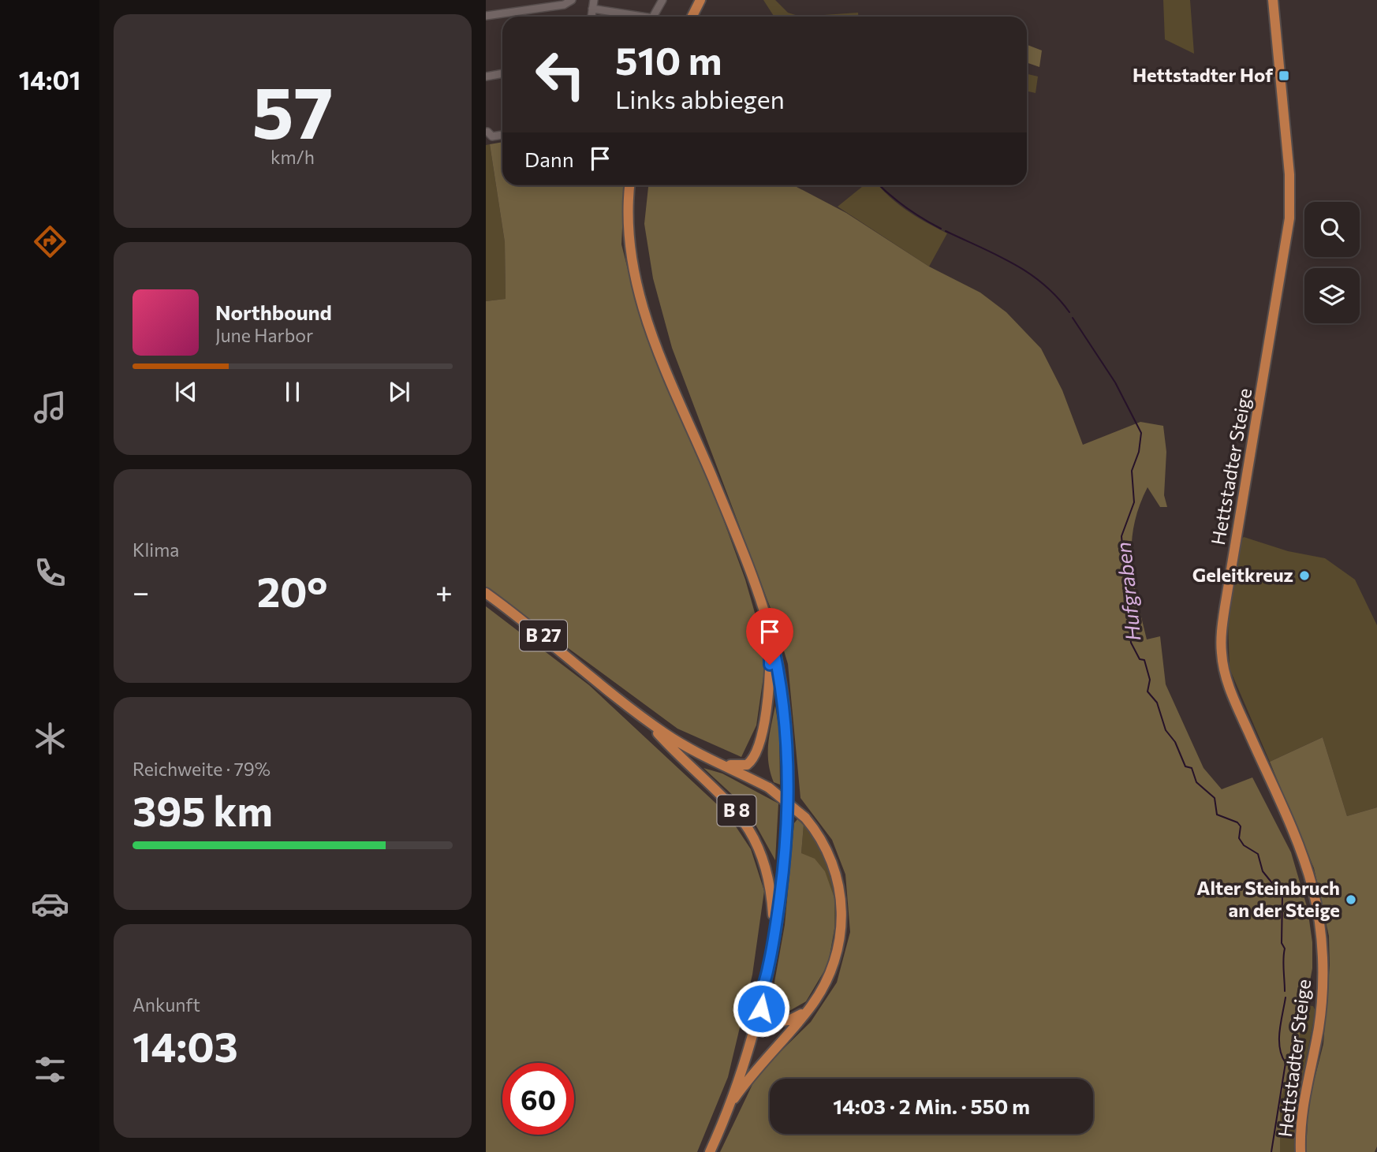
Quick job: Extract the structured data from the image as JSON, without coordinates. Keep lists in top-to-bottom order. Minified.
{"streets":{"main road":["Hettstadter Steige","B 27","B 8"]},"crossings":[["B 27","B 8"]],"water":["Hufgraben"],"places":{"transit":["Hettstadter Hof"],"other":["Geleitkreuz","Alter Steinbruch an der Steige"]},"page":{"tabs":"14:01","tile":[["57","km/h"],"Klima",["Reichweite · 79%","395 km"],["Ankunft","14:03"]],"turn":["510 m","Links abbiegen"],"then":"Dann","song":["Northbound","June Harbor"],"heat":["−","20°","+"],"limit":"60","trip":"14:03 · 2 Min. · 550 m"}}
